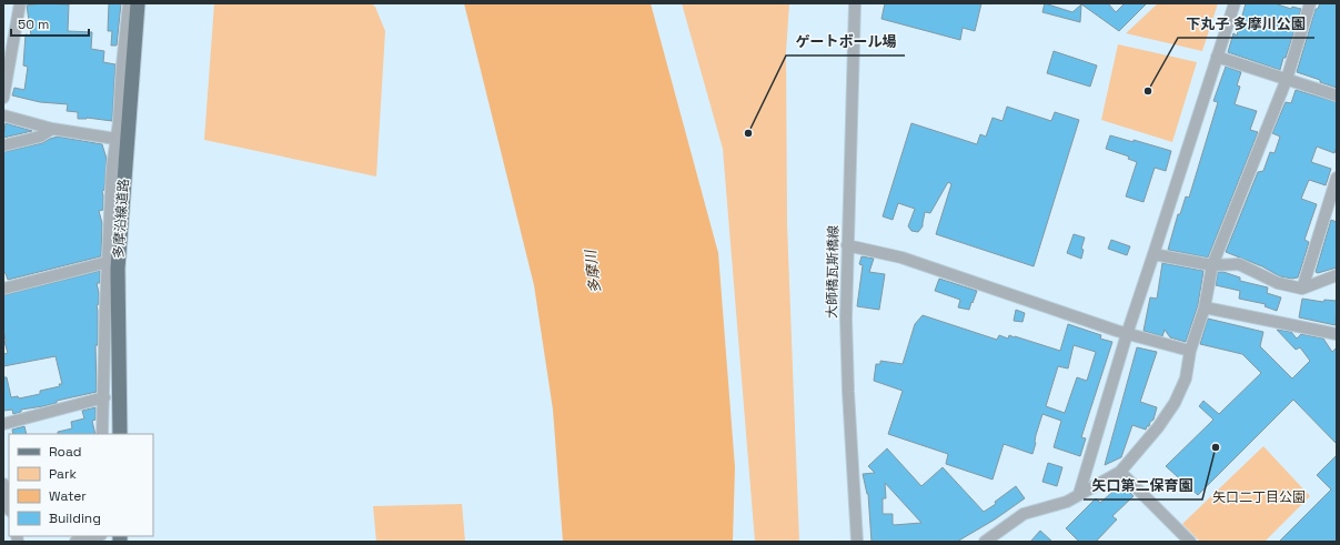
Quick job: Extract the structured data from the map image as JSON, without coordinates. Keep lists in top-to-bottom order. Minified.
{"streets":{"main road":["多摩沿線道路"],"street":["大師橋瓦斯橋線"]},"water":["多摩川"],"parks":["矢口二丁目公園"],"places":["下丸子 多摩川公園","ゲートボール場","矢口第二保育園"],"legend":["Road","Park","Water","Building"],"scale_bar":"50 m"}
